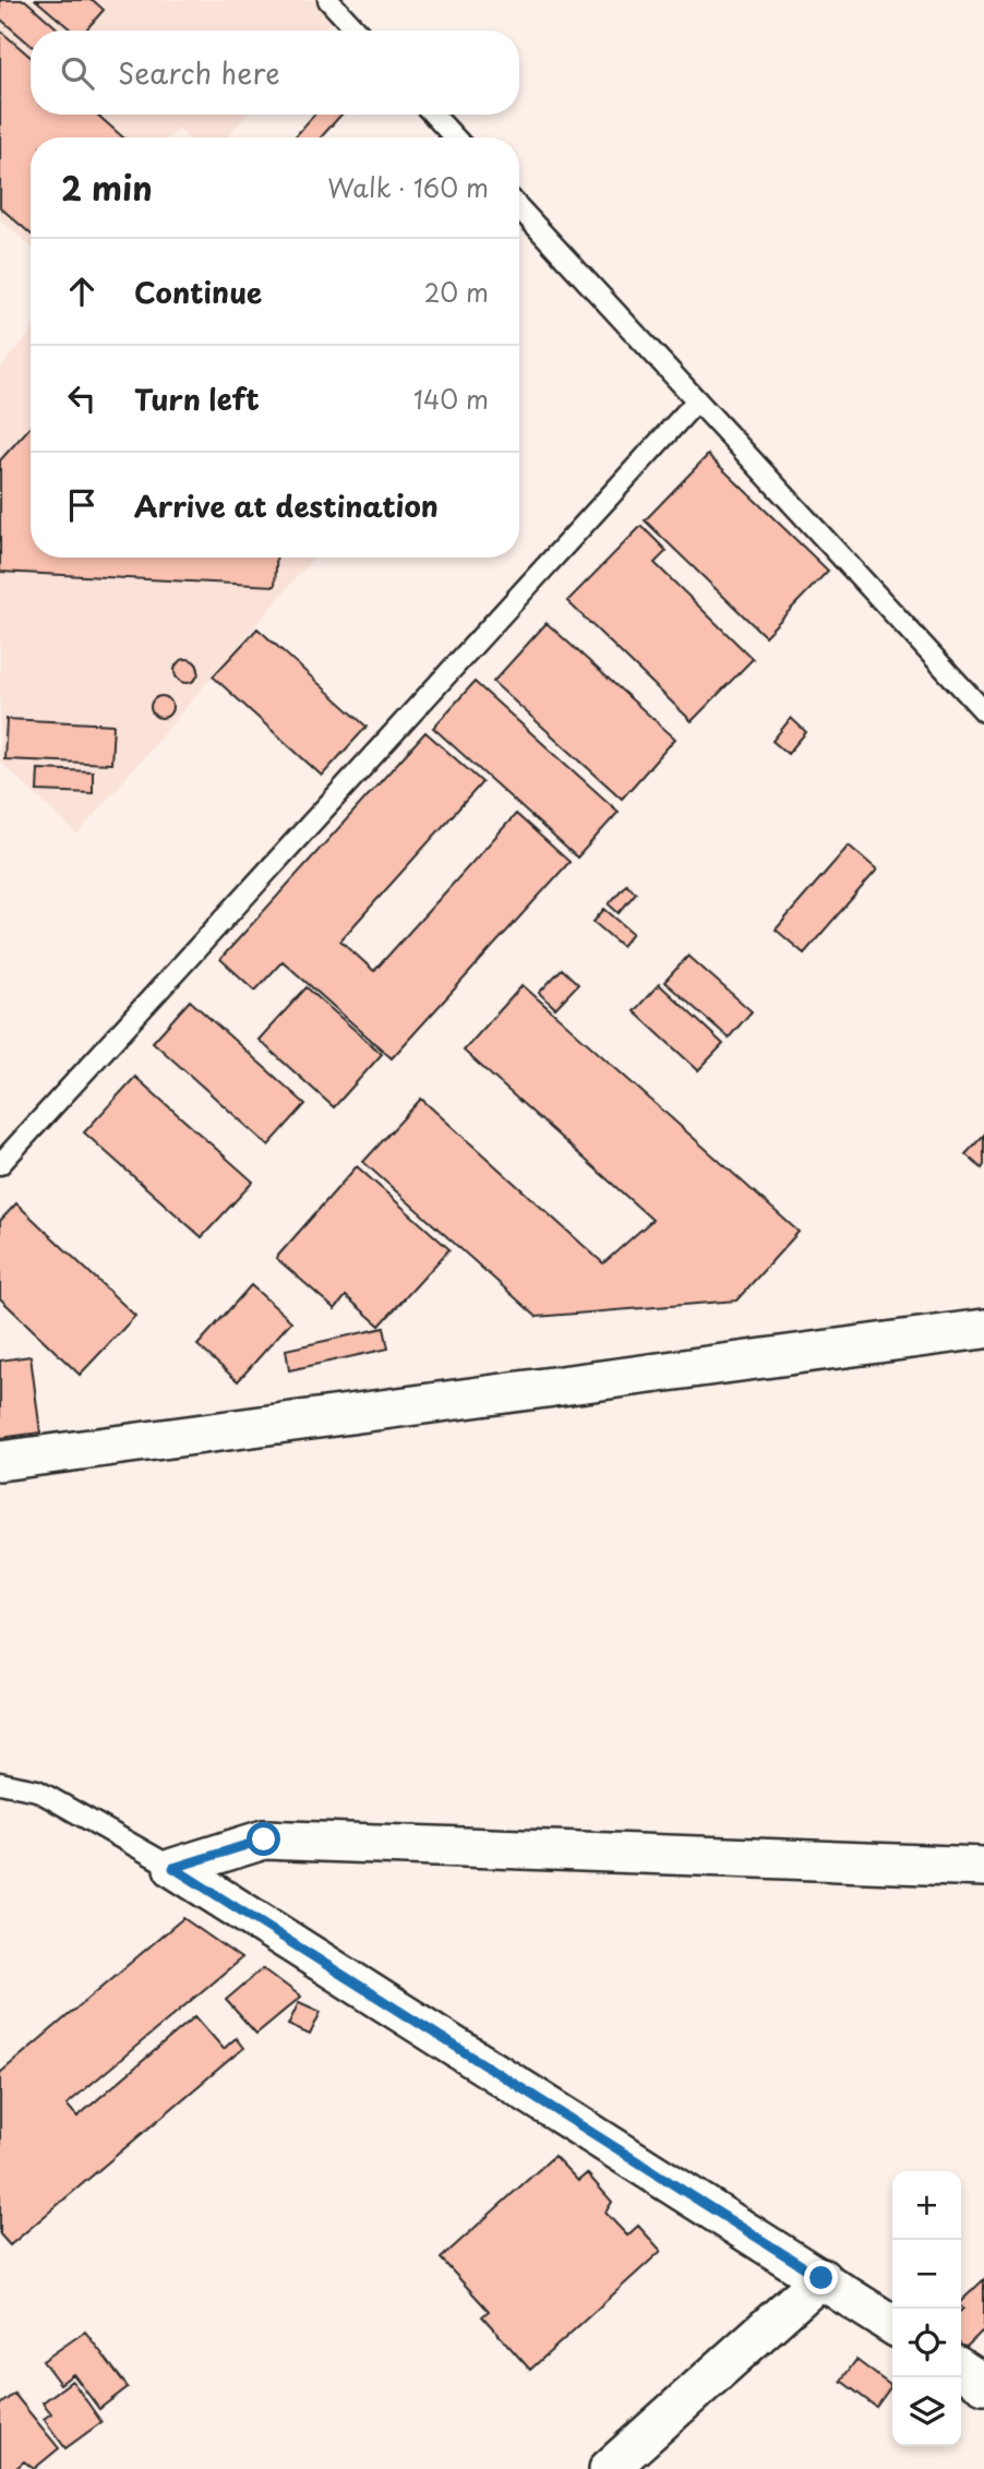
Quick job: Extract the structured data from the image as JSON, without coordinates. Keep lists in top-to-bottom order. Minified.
{"page":{"search":"Search here","heading":["2 min","Walk · 160 m"],"list":[["Continue","20 m"],["Turn left","140 m"],"Arrive at destination"],"map_buttons":["+","−"]}}
